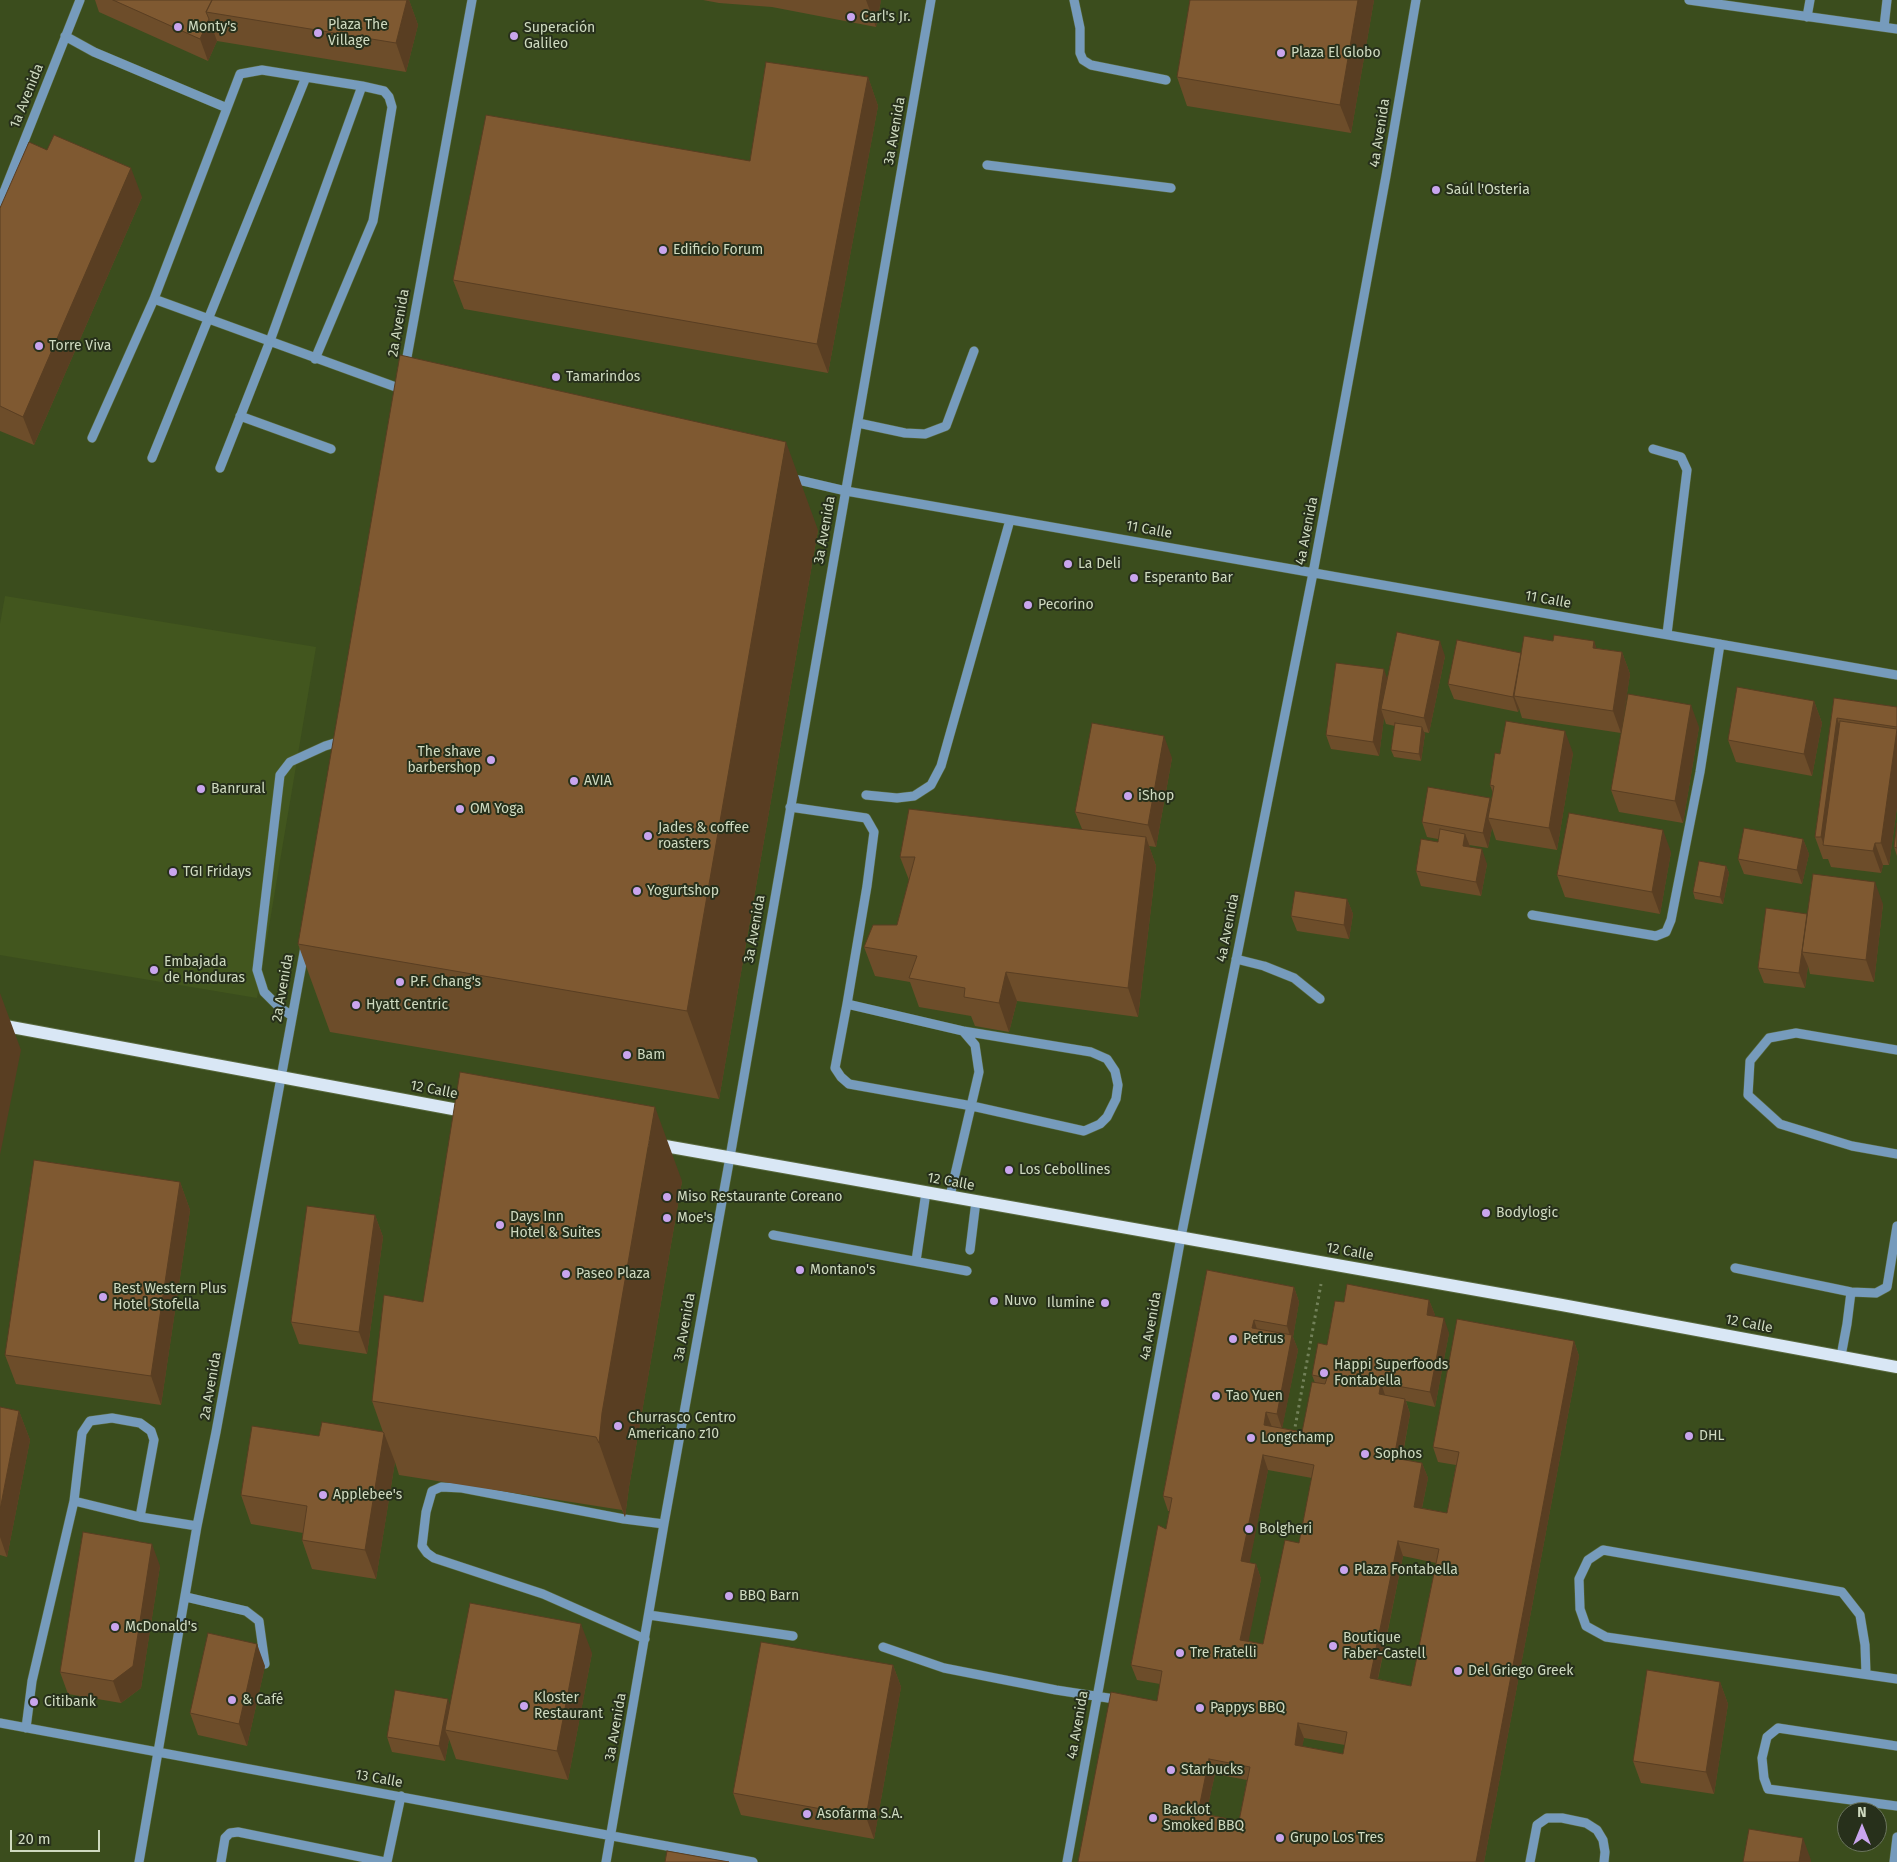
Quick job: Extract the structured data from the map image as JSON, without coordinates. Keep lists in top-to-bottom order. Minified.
{"streets":{"main road":["12 Calle"],"street":["1a Avenida","3a Avenida","4a Avenida","2a Avenida","11 Calle","13 Calle"]},"crossings":[["3a Avenida","11 Calle"],["3a Avenida","12 Calle"],["3a Avenida","13 Calle"],["4a Avenida","11 Calle"],["4a Avenida","12 Calle"],["2a Avenida","12 Calle"],["2a Avenida","13 Calle"]],"places":["Carl's Jr.","Monty's","Plaza The Village","Superación Galileo","Plaza El Globo","Saúl l'Osteria","Edificio Forum","Torre Viva","Tamarindos","La Deli","Esperanto Bar","Pecorino","The shave barbershop","AVIA","Banrural","iShop","OM Yoga","Jades & coffee roasters","TGI Fridays","Yogurtshop","Embajada de Honduras","P.F. Chang's","Hyatt Centric","Bam","Los Cebollines","Miso Restaurante Coreano","Bodylogic","Moe's","Days Inn Hotel & Suites","Montano's","Paseo Plaza","Best Western Plus Hotel Stofella","Nuvo","Ilumine","Petrus","Happi Superfoods Fontabella","Tao Yuen","Churrasco Centro Americano z10","DHL","Longchamp","Sophos","Applebee's","Bolgheri","Plaza Fontabella","BBQ Barn","McDonald's","Boutique Faber-Castell","Tre Fratelli","Del Griego Greek","& Café","Citibank","Kloster Restaurant","Pappys BBQ","Starbucks","Asofarma S.A.","Backlot Smoked BBQ","Grupo Los Tres"],"scale_bar":"20 m","north":"top"}
